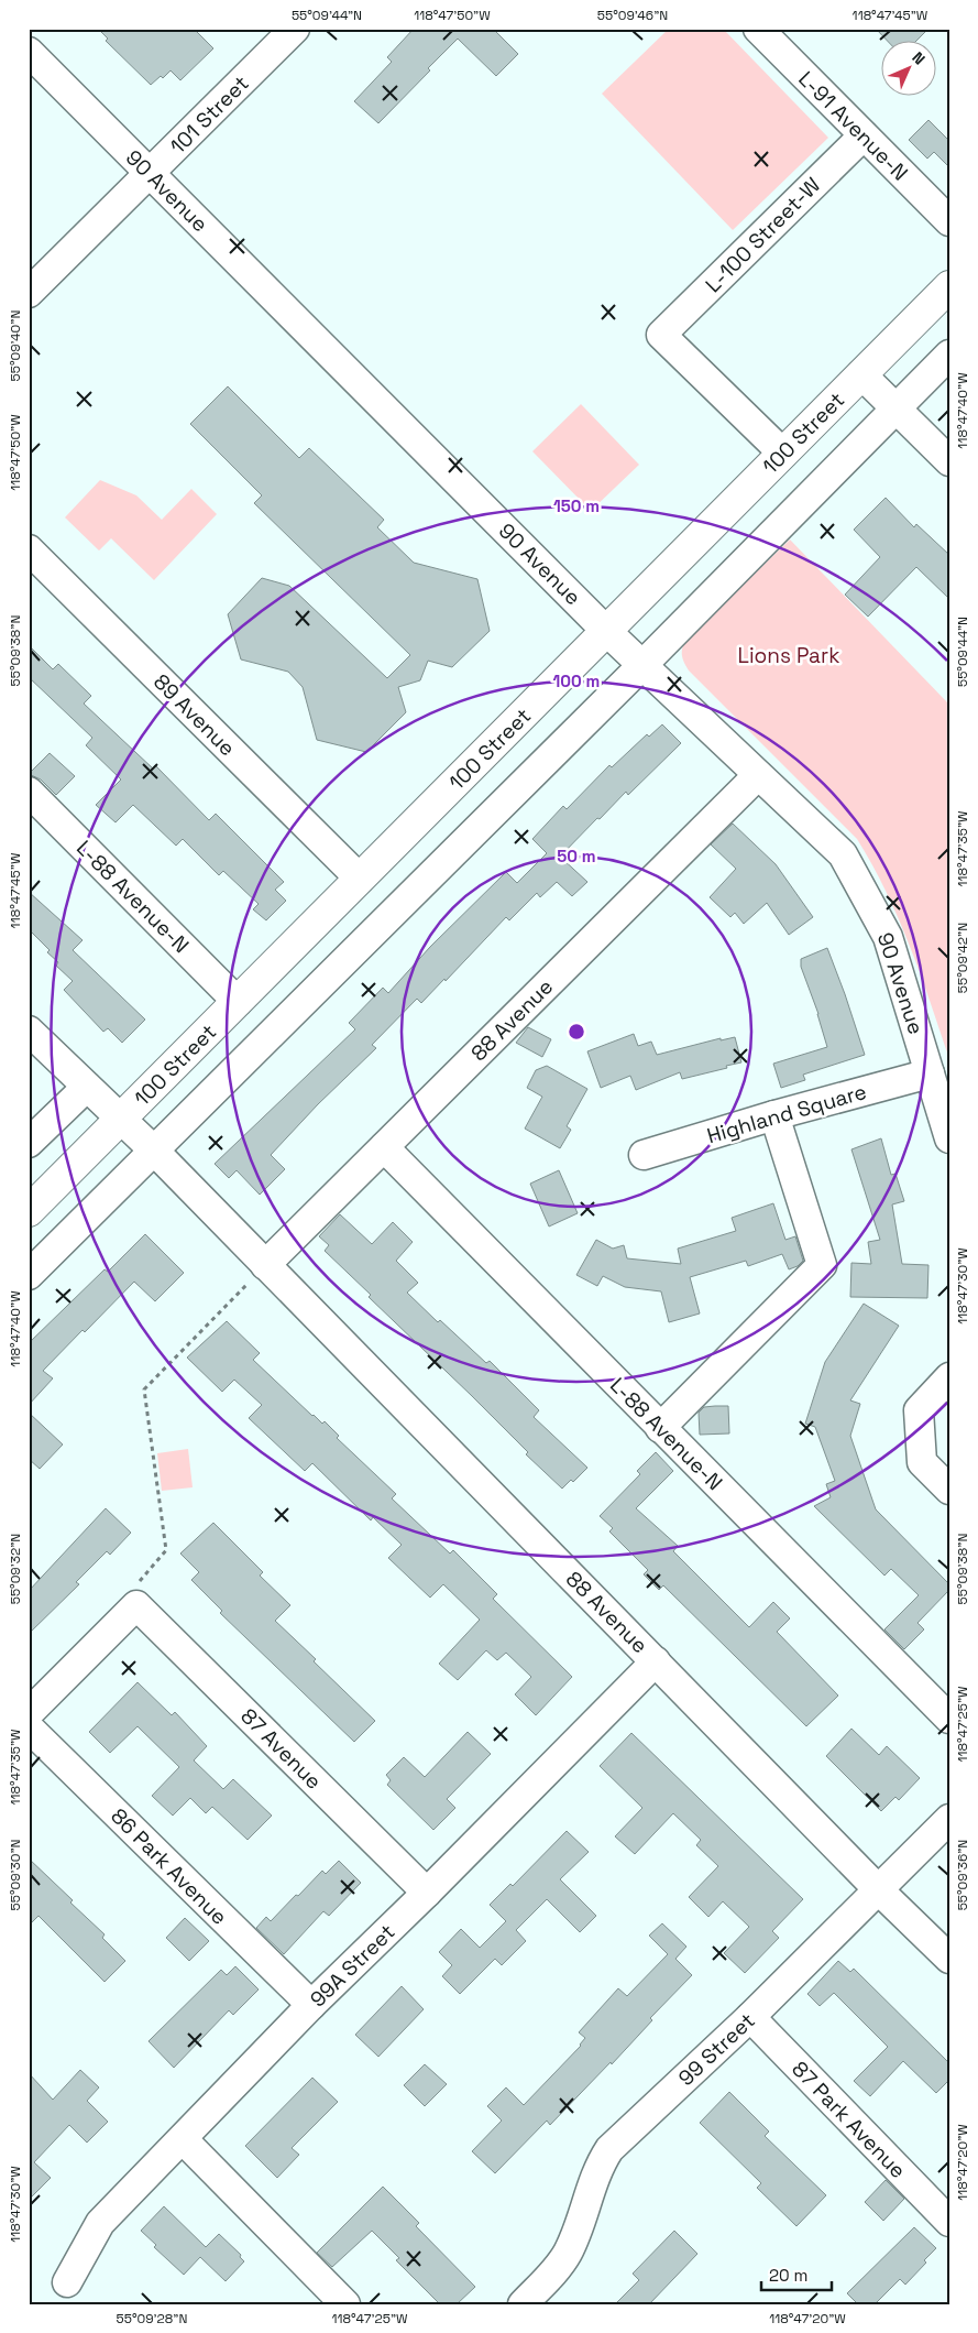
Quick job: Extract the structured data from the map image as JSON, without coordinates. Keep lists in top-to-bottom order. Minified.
{"streets":{"main road":["100 Street"],"street":["101 Street","L-91 Avenue-N","90 Avenue","L-100 Street-W","89 Avenue","L-88 Avenue-N","88 Avenue","Highland Square","87 Avenue","86 Park Avenue","99A Street","99 Street","87 Park Avenue"]},"crossings":[["101 Street","90 Avenue"],["L-91 Avenue-N","L-100 Street-W"],["90 Avenue","100 Street"],["90 Avenue","88 Avenue"],["90 Avenue","Highland Square"],["L-100 Street-W","100 Street"],["100 Street","89 Avenue"],["100 Street","L-88 Avenue-N"],["100 Street","88 Avenue"],["L-88 Avenue-N","88 Avenue"],["88 Avenue","99A Street"],["88 Avenue","99 Street"],["87 Avenue","99A Street"],["86 Park Avenue","99A Street"],["99 Street","87 Park Avenue"]],"parks":["Lions Park"],"scale_bar":"20 m","north":"top right","coordinates":["55°09'44\"N","118°47'50\"W","55°09'46\"N","118°47'45\"W","55°09'40\"N","118°47'40\"W","55°09'38\"N","118°47'35\"W","55°09'42\"N","118°47'30\"W","55°09'32\"N","118°47'25\"W","55°09'30\"N","55°09'36\"N","118°47'20\"W","55°09'28\"N"],"rings":["150 m","100 m","50 m"]}
